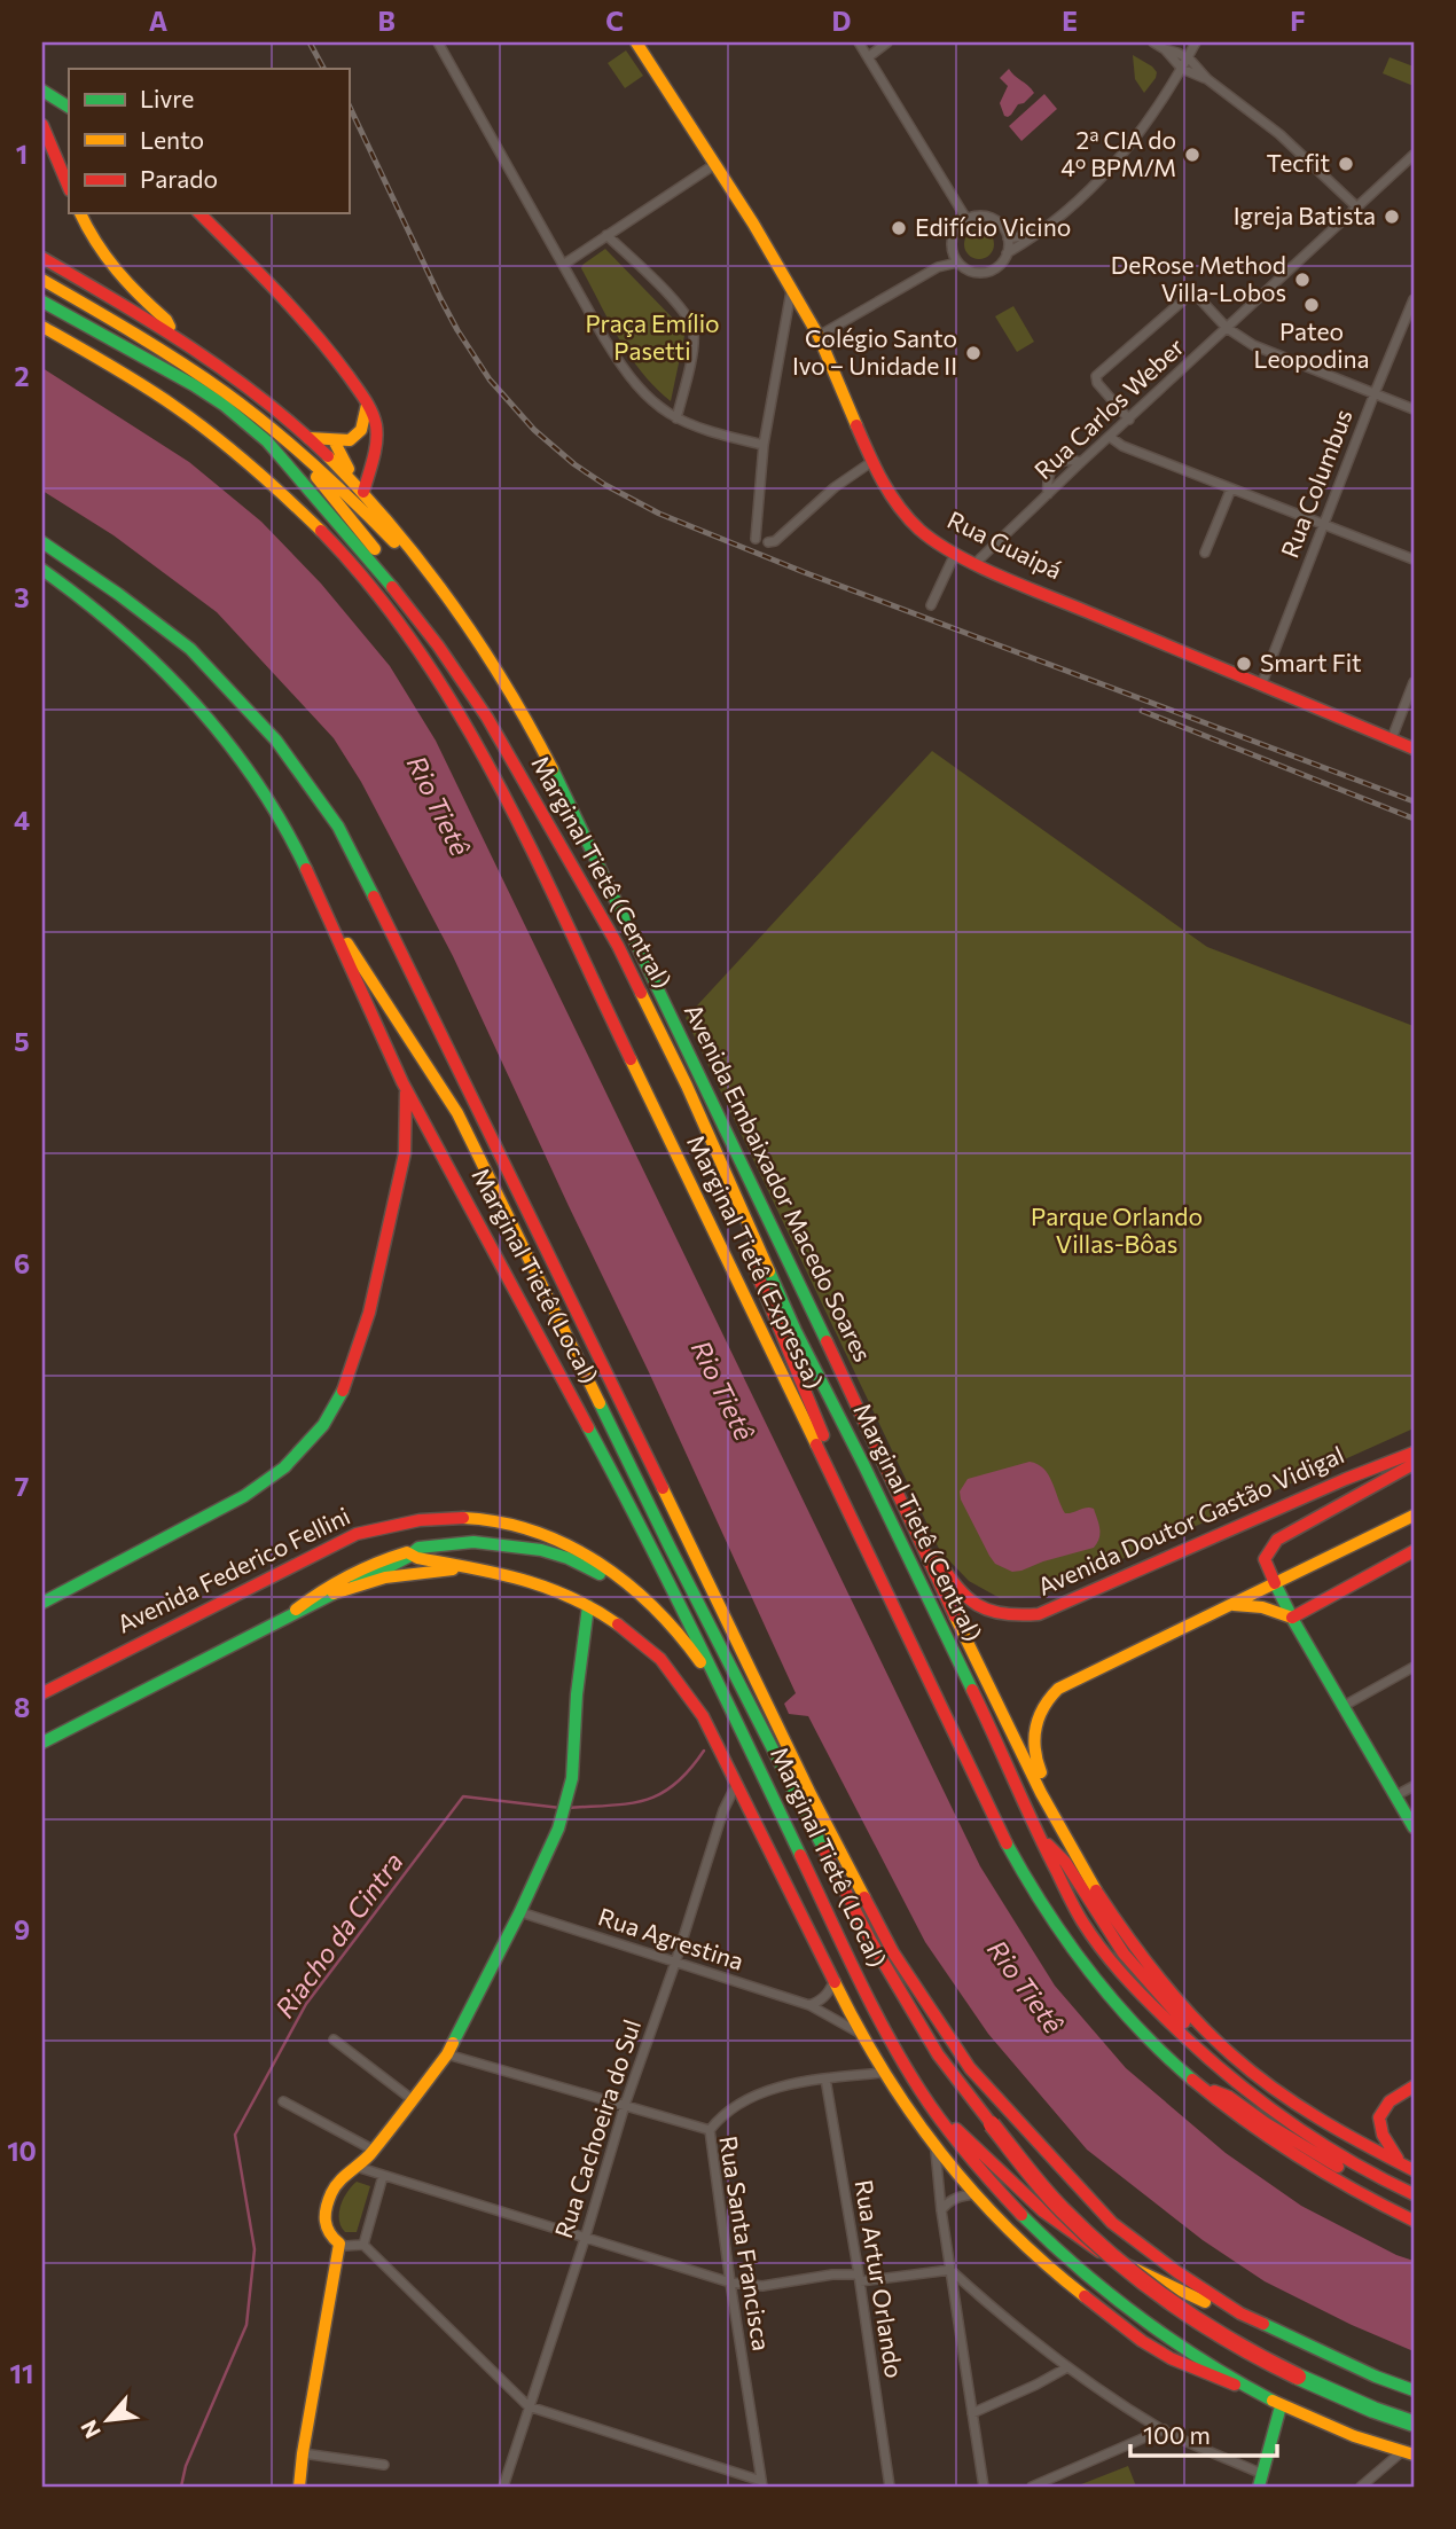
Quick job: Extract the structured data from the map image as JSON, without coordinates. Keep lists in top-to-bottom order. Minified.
{"streets":{"main road":["Rua Guaipá","Marginal Tietê (Central)","Avenida Embaixador Macedo Soares","Marginal Tietê (Expressa)","Marginal Tietê (Local)","Avenida Doutor Gastão Vidigal","Avenida Federico Fellini"],"street":["Rua Carlos Weber","Rua Columbus","Rua Agrestina","Rua Cachoeira do Sul","Rua Santa Francisca","Rua Artur Orlando"]},"crossings":[["Rua Carlos Weber","Rua Guaipá"],["Rua Columbus","Rua Guaipá"],["Avenida Embaixador Macedo Soares","Avenida Doutor Gastão Vidigal"],["Marginal Tietê (Local)","Avenida Federico Fellini"],["Rua Agrestina","Rua Cachoeira do Sul"],["Rua Cachoeira do Sul","Rua Santa Francisca"]],"water":["Rio Tietê","Riacho da Cintra"],"parks":["Praça Emílio Pasetti","Parque Orlando Villas-Bôas"],"places":["2ª CIA do 4º BPM/M","Tecfit","Igreja Batista","Edifício Vicino","DeRose Method Villa-Lobos","Pateo Leopodina","Colégio Santo Ivo – Unidade II","Smart Fit"],"legend":["Livre","Lento","Parado"],"scale_bar":"100 m","north":"bottom left","grid":{"columns":["A","B","C","D","E","F"],"rows":["1","2","3","4","5","6","7","8","9","10","11"]}}
